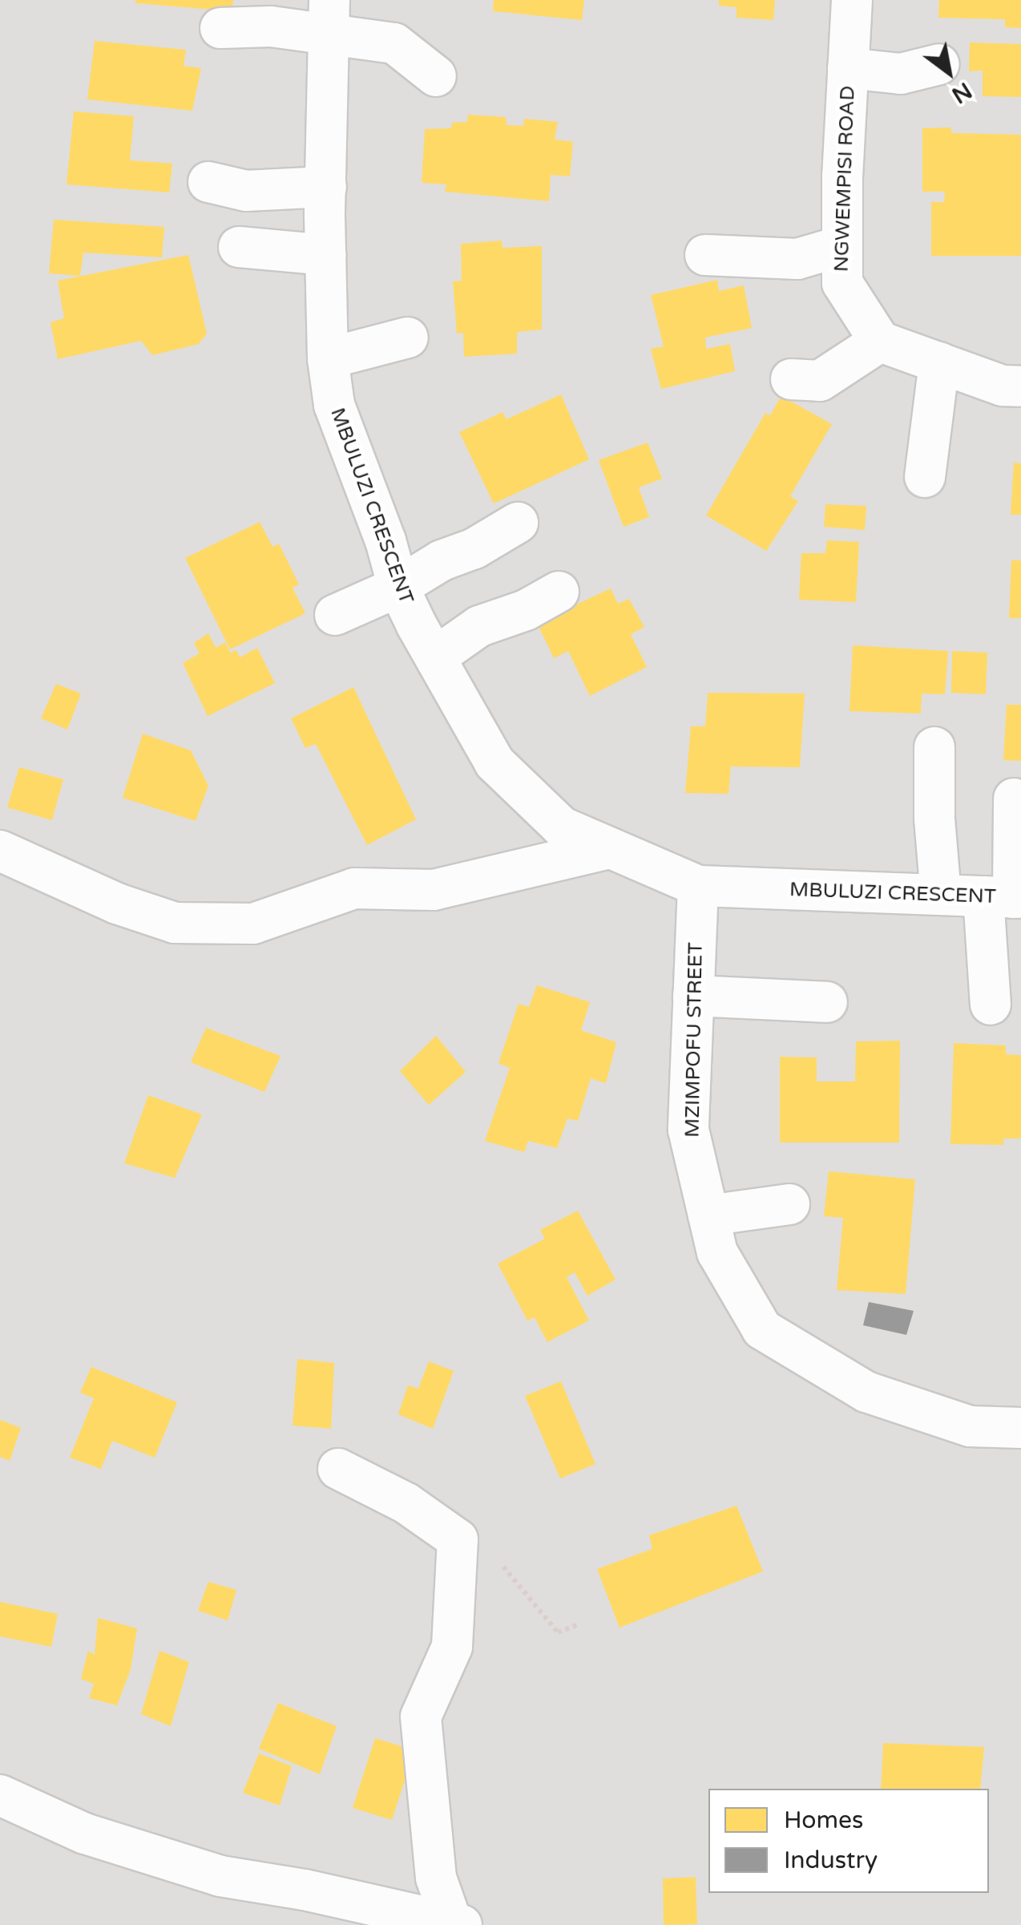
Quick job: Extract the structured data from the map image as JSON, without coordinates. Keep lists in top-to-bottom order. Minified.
{"streets":{"street":["NGWEMPISI ROAD","MBULUZI CRESCENT","MZIMPOFU STREET"]},"crossings":[["MBULUZI CRESCENT","MZIMPOFU STREET"]],"legend":["Homes","Industry"],"north":"bottom right"}
